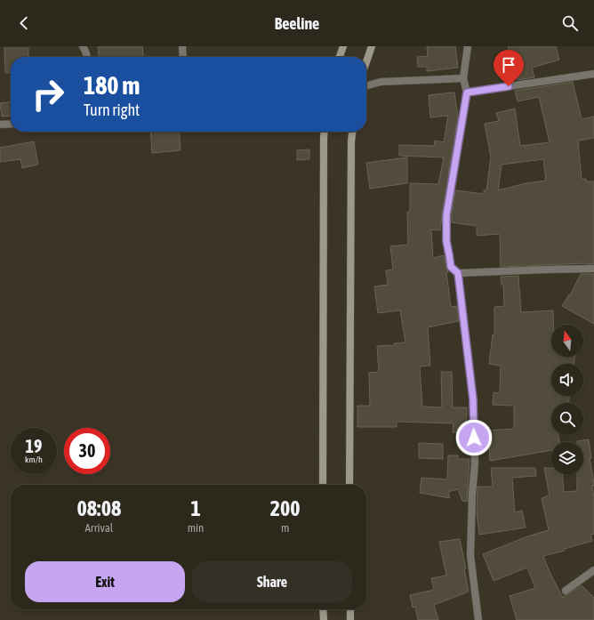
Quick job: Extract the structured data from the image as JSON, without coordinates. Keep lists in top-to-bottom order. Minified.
{"north":"top","page":{"header":"Beeline","turn":["180 m","Turn right"],"speed":"19 km/h","limit":"30","eta":["08:08","Arrival","1","min","200","m"],"buttons":["Exit","Share"]}}
